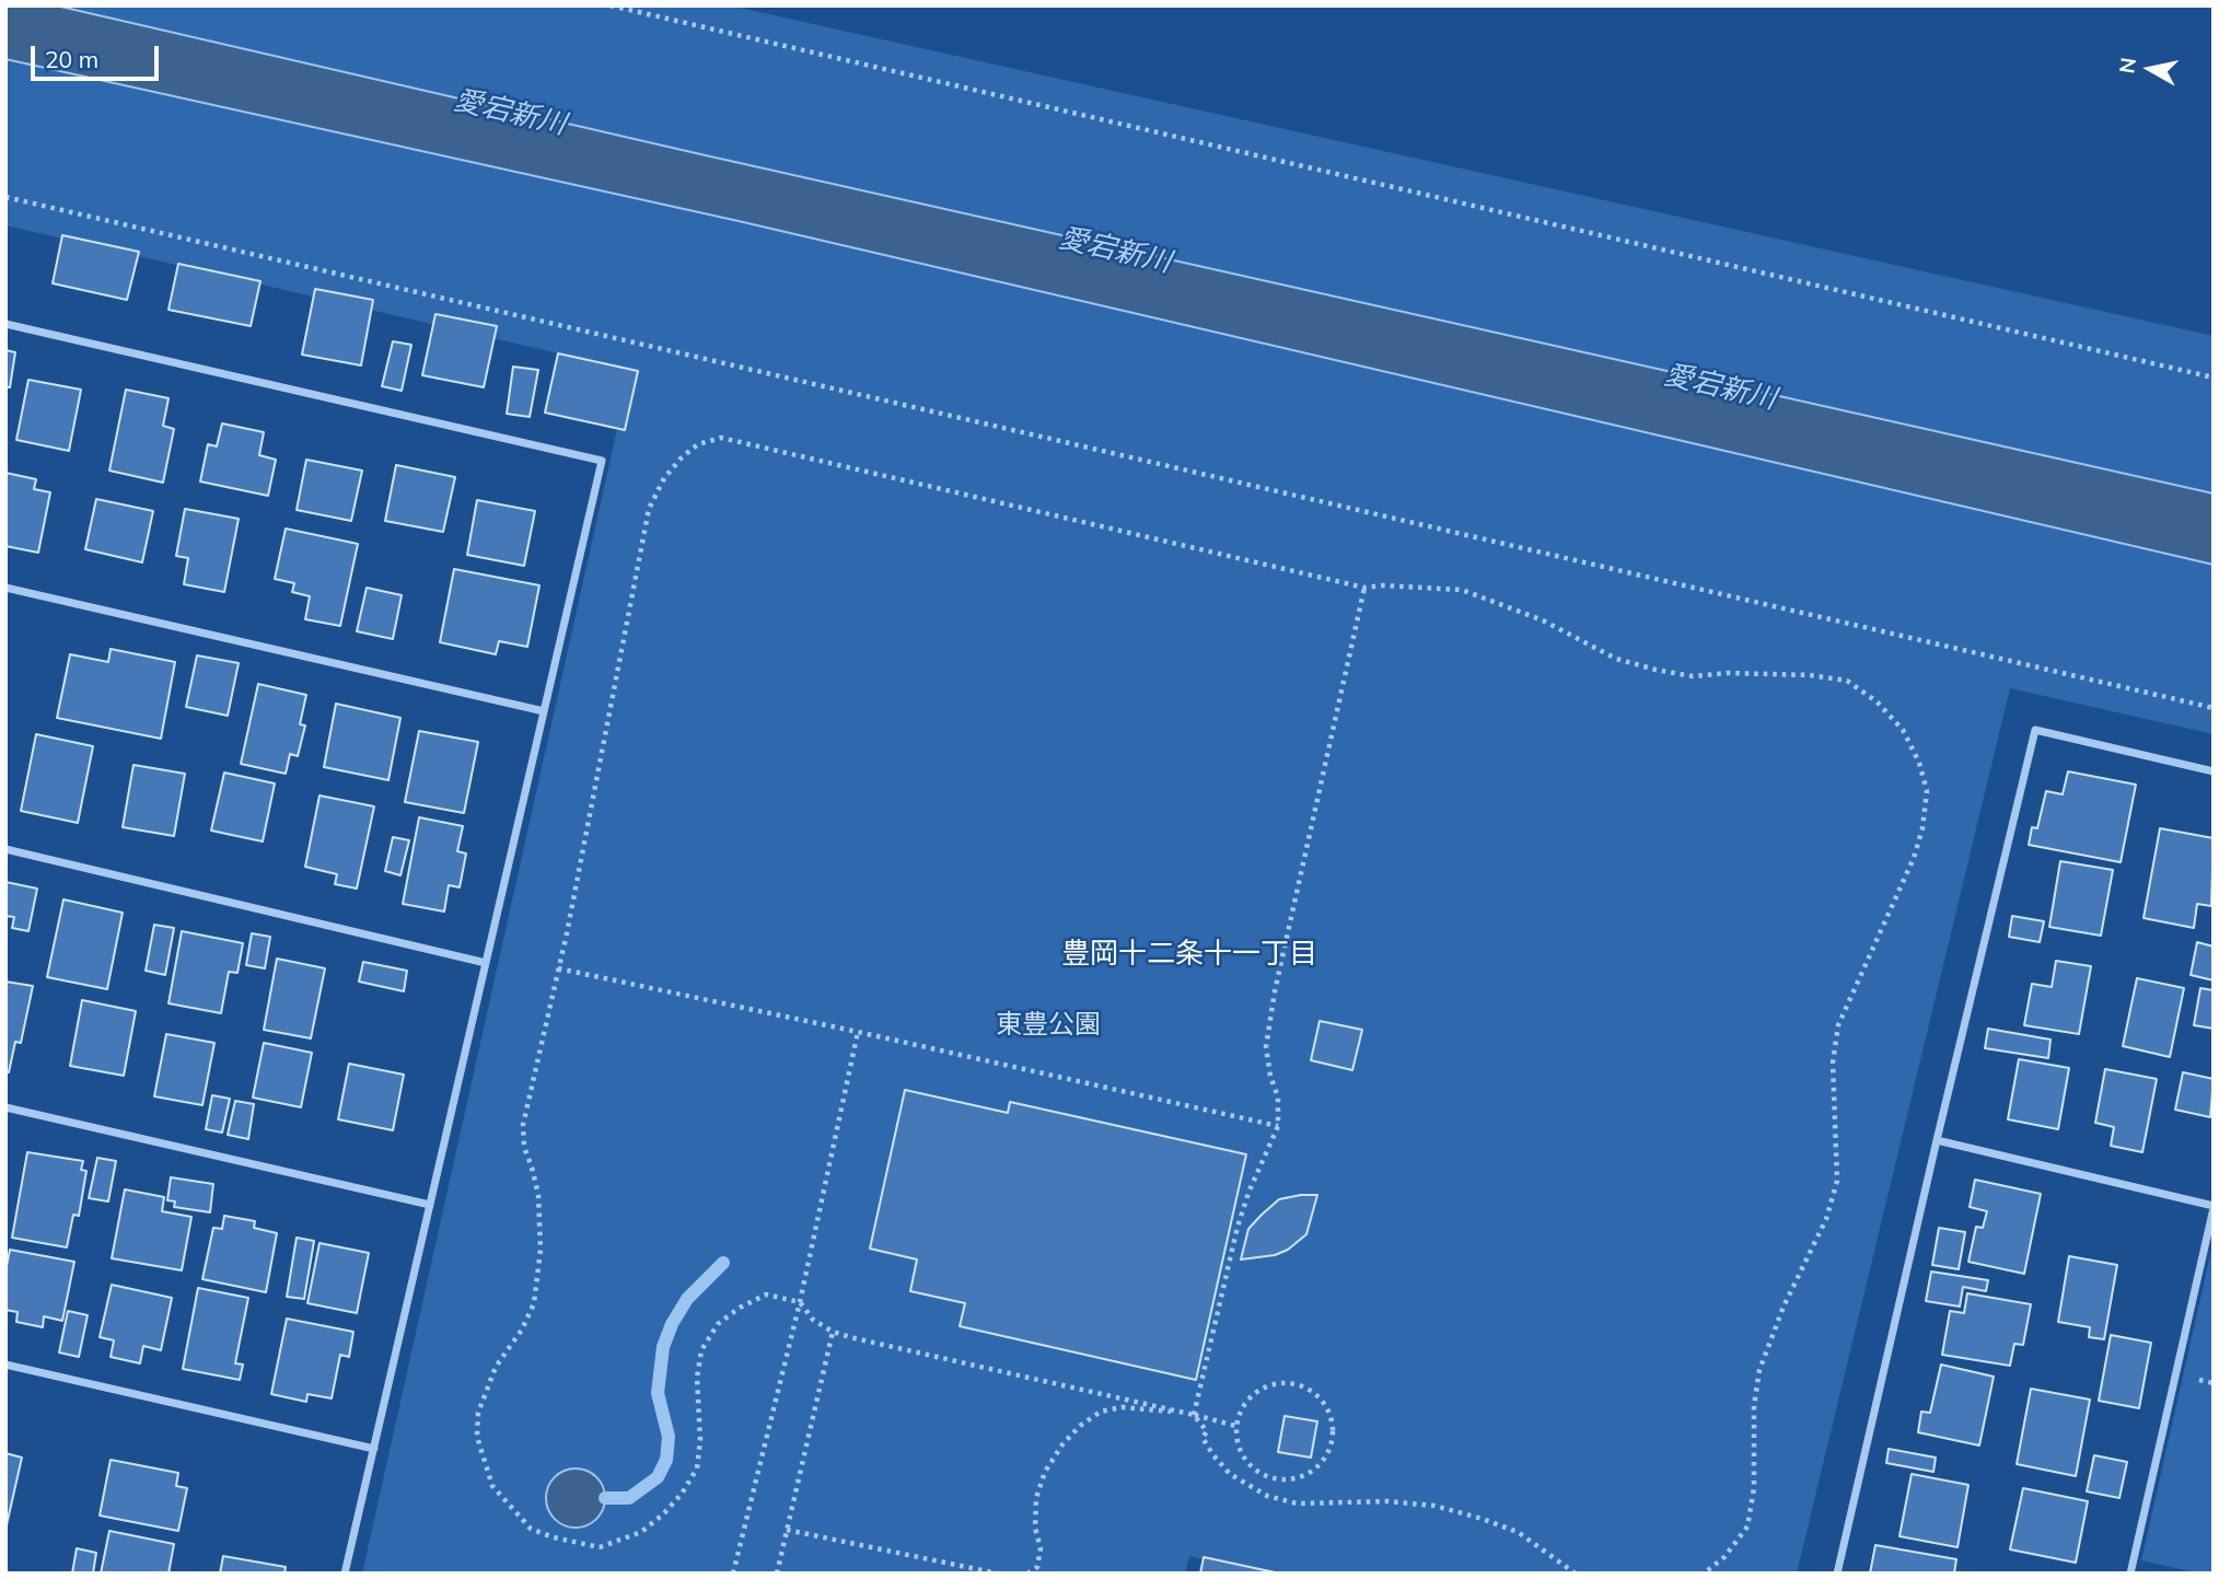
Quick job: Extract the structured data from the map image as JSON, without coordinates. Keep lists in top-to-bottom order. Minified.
{"districts":["豊岡十二条十一丁目"],"water":["愛宕新川"],"parks":["東豊公園"],"scale_bar":"20 m","north":"left"}
